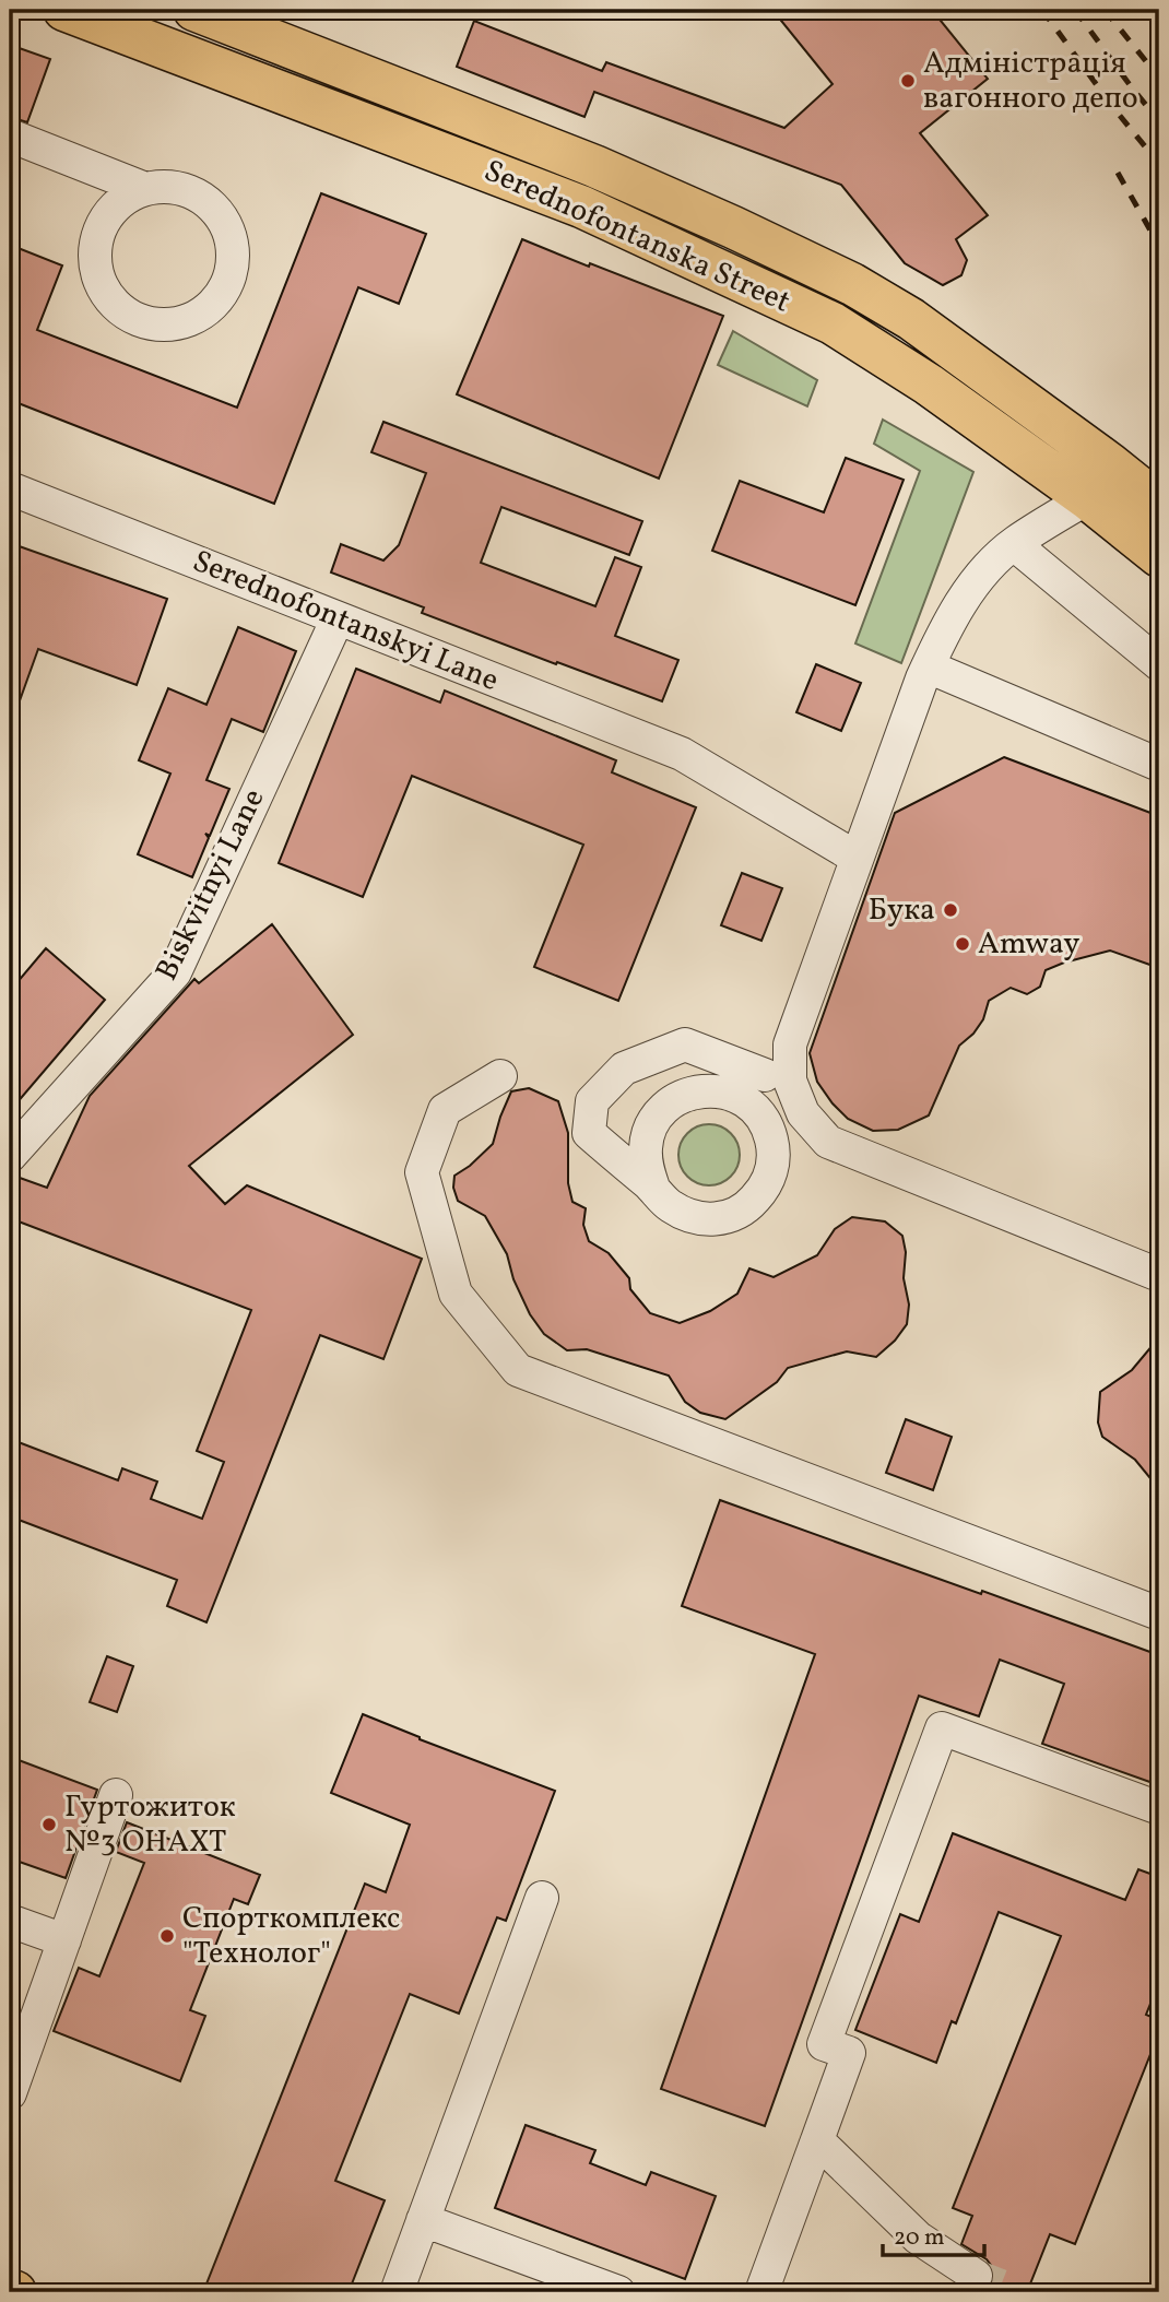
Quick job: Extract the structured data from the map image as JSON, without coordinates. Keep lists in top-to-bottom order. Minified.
{"streets":{"main road":["Serednofontanska Street"],"street":["Serednofontanskyi Lane","Biskvitnyi Lane"]},"crossings":[["Serednofontanskyi Lane","Biskvitnyi Lane"]],"places":["Адміністрація вагонного депо","Бука","Amway","Гуртожиток №3 ОНАХТ","Спорткомплекс \"Технолог\""],"scale_bar":"20 m"}
